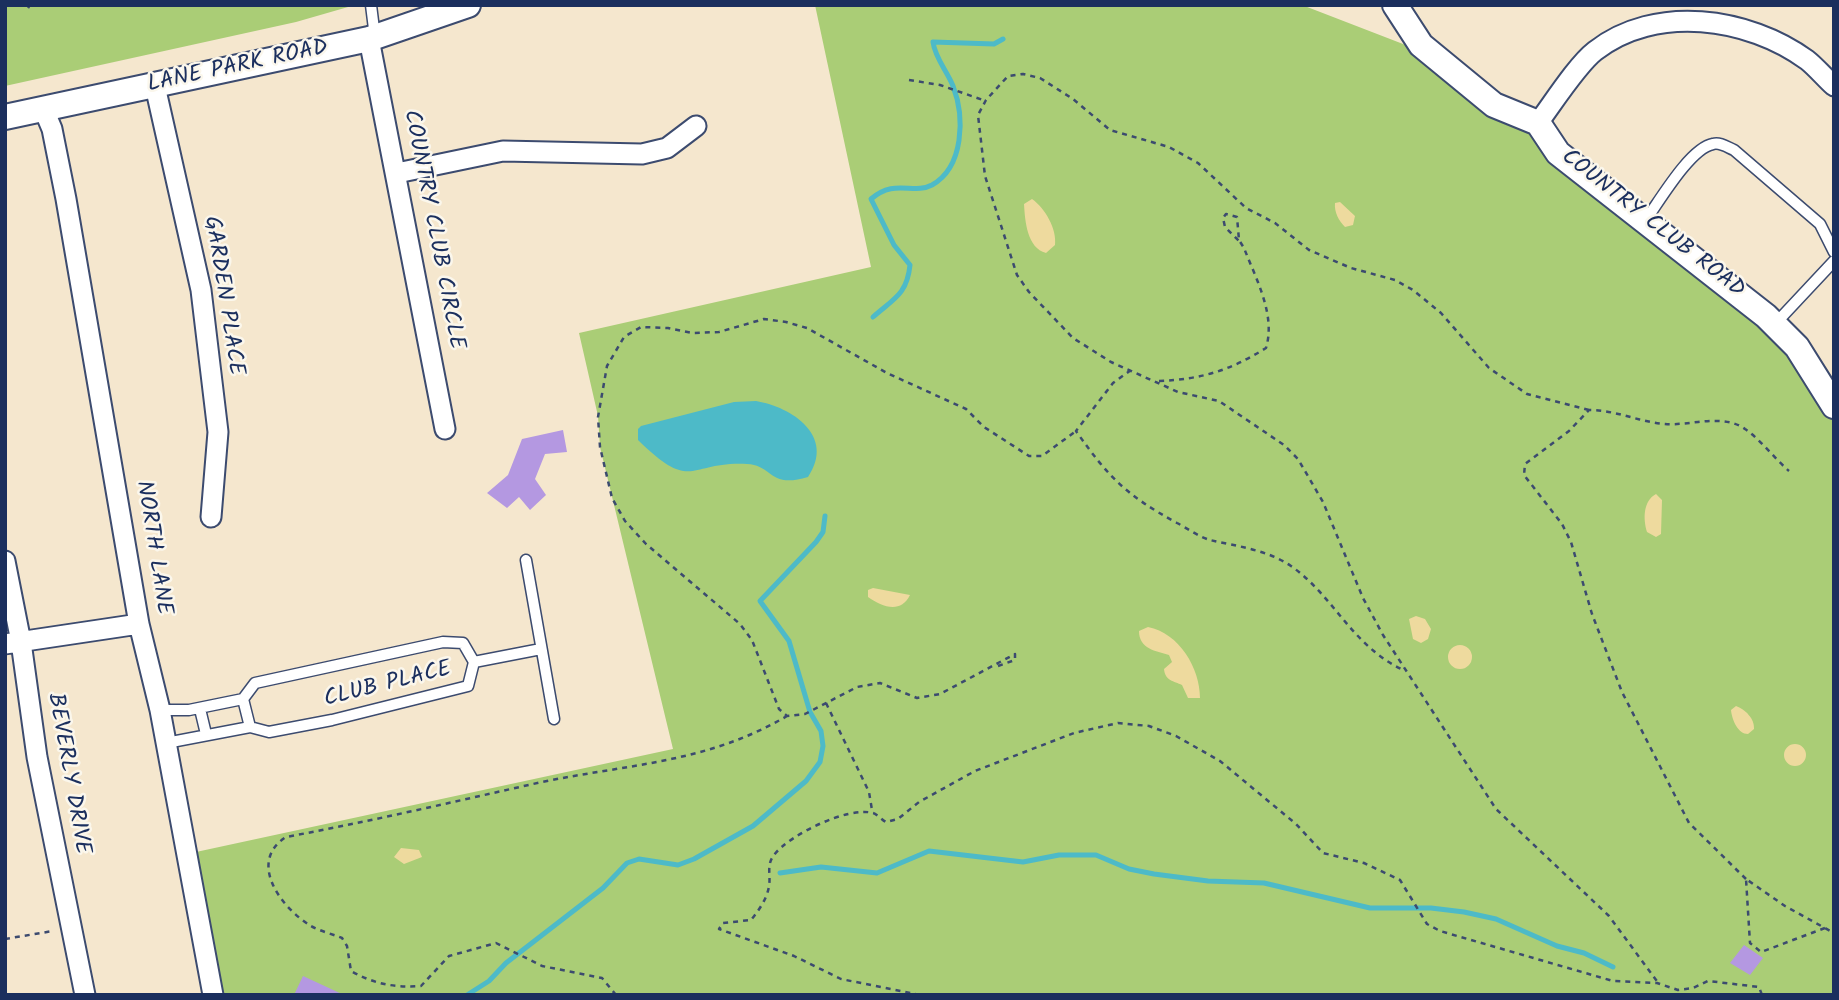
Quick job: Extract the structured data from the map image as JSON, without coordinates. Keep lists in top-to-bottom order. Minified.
{"streets":{"street":["LANE PARK ROAD","COUNTRY CLUB ROAD","COUNTRY CLUB CIRCLE","GARDEN PLACE","NORTH LANE","BEVERLY DRIVE"],"lane":["CLUB PLACE"]},"crossings":[["LANE PARK ROAD","COUNTRY CLUB CIRCLE"],["LANE PARK ROAD","GARDEN PLACE"],["LANE PARK ROAD","NORTH LANE"],["NORTH LANE","CLUB PLACE"]]}
